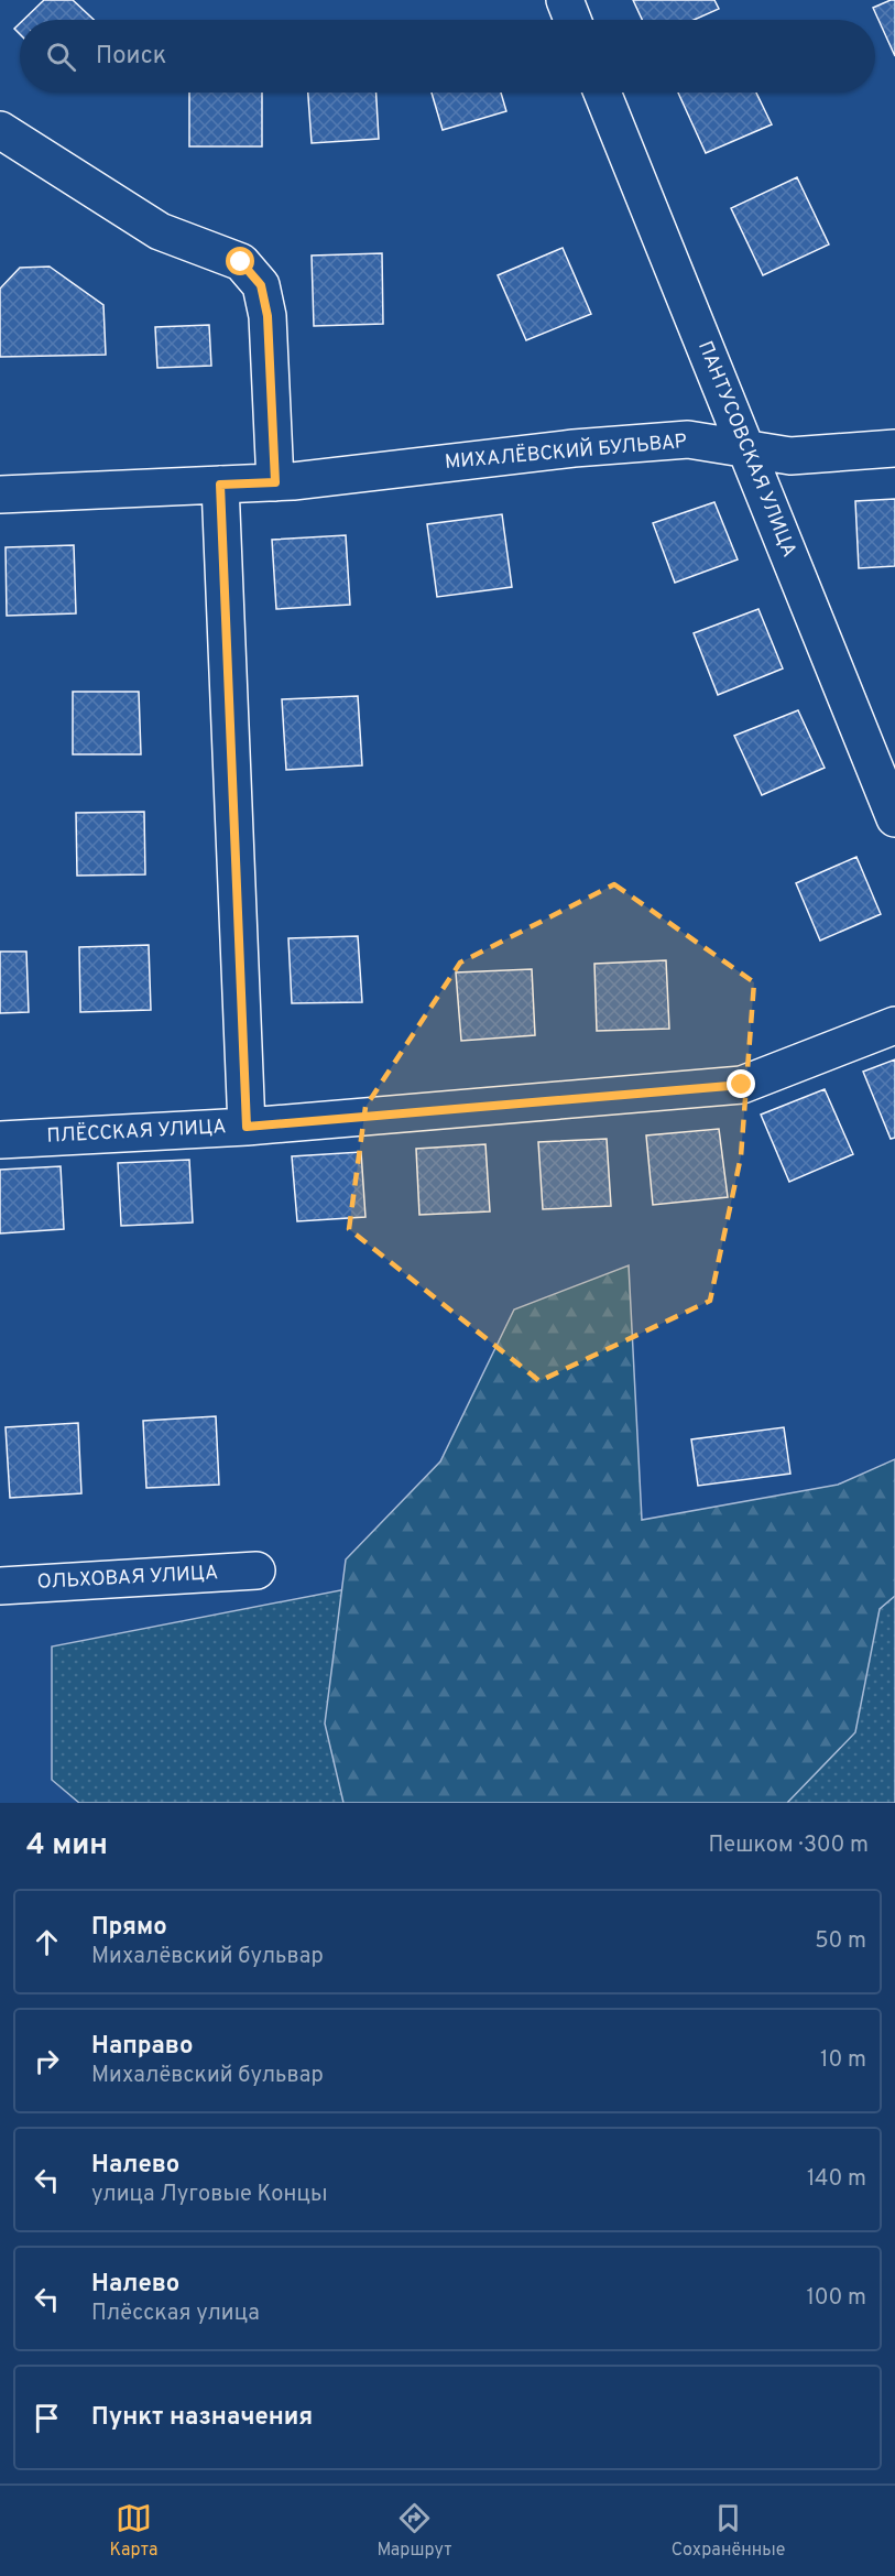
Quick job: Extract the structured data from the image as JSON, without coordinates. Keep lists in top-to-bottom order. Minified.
{"streets":{"street":["ПАНТУСОВСКАЯ УЛИЦА","МИХАЛЁВСКИЙ БУЛЬВАР","ПЛЁССКАЯ УЛИЦА","ОЛЬХОВАЯ УЛИЦА"]},"crossings":[["ПАНТУСОВСКАЯ УЛИЦА","МИХАЛЁВСКИЙ БУЛЬВАР"]],"page":{"search":"Поиск","heading":["4 мин","Пешком · 300 m"],"list":[["Прямо","Михалёвский бульвар","50 m"],["Направо","Михалёвский бульвар","10 m"],["Налево","улица Луговые Концы","140 m"],["Налево","Плёсская улица","100 m"],"Пункт назначения"],"nav":["Карта","Маршрут","Сохранённые"]}}
